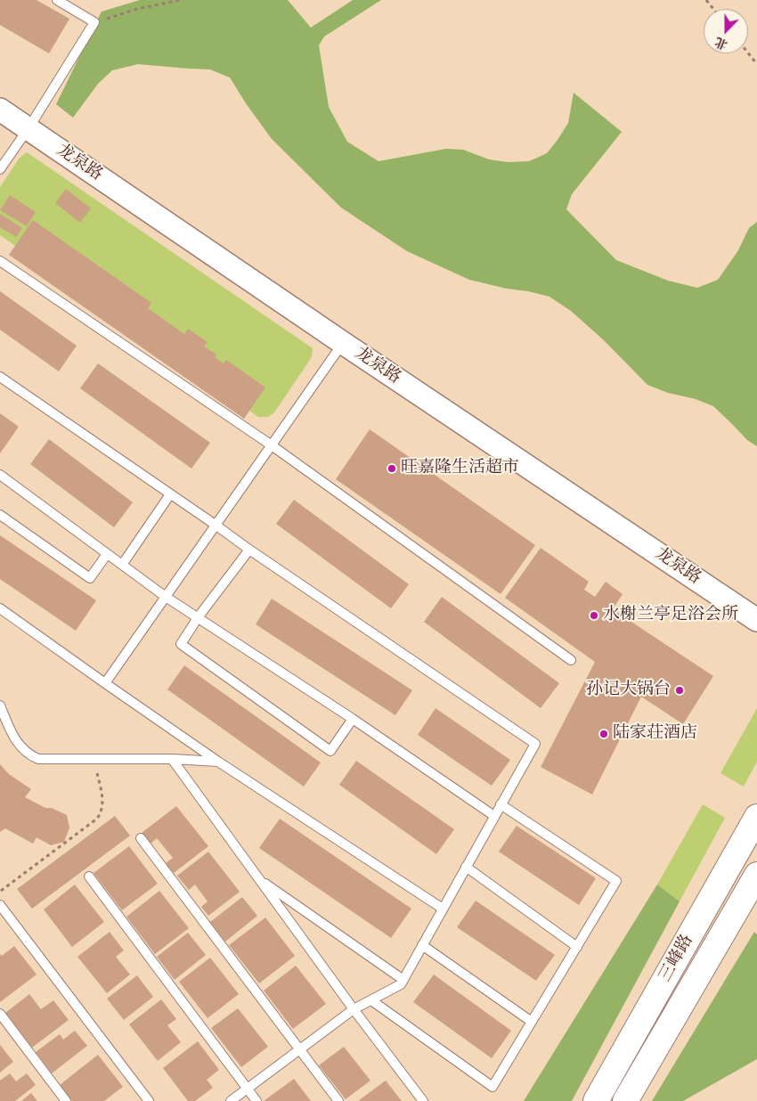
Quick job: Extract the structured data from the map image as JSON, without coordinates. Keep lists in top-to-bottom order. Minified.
{"streets":{"main road":["三峰路"],"street":["龙泉路"]},"places":["旺嘉隆生活超市","水榭兰亭足浴会所","孙记大锅台","陆家荘酒店"],"north":"bottom"}
